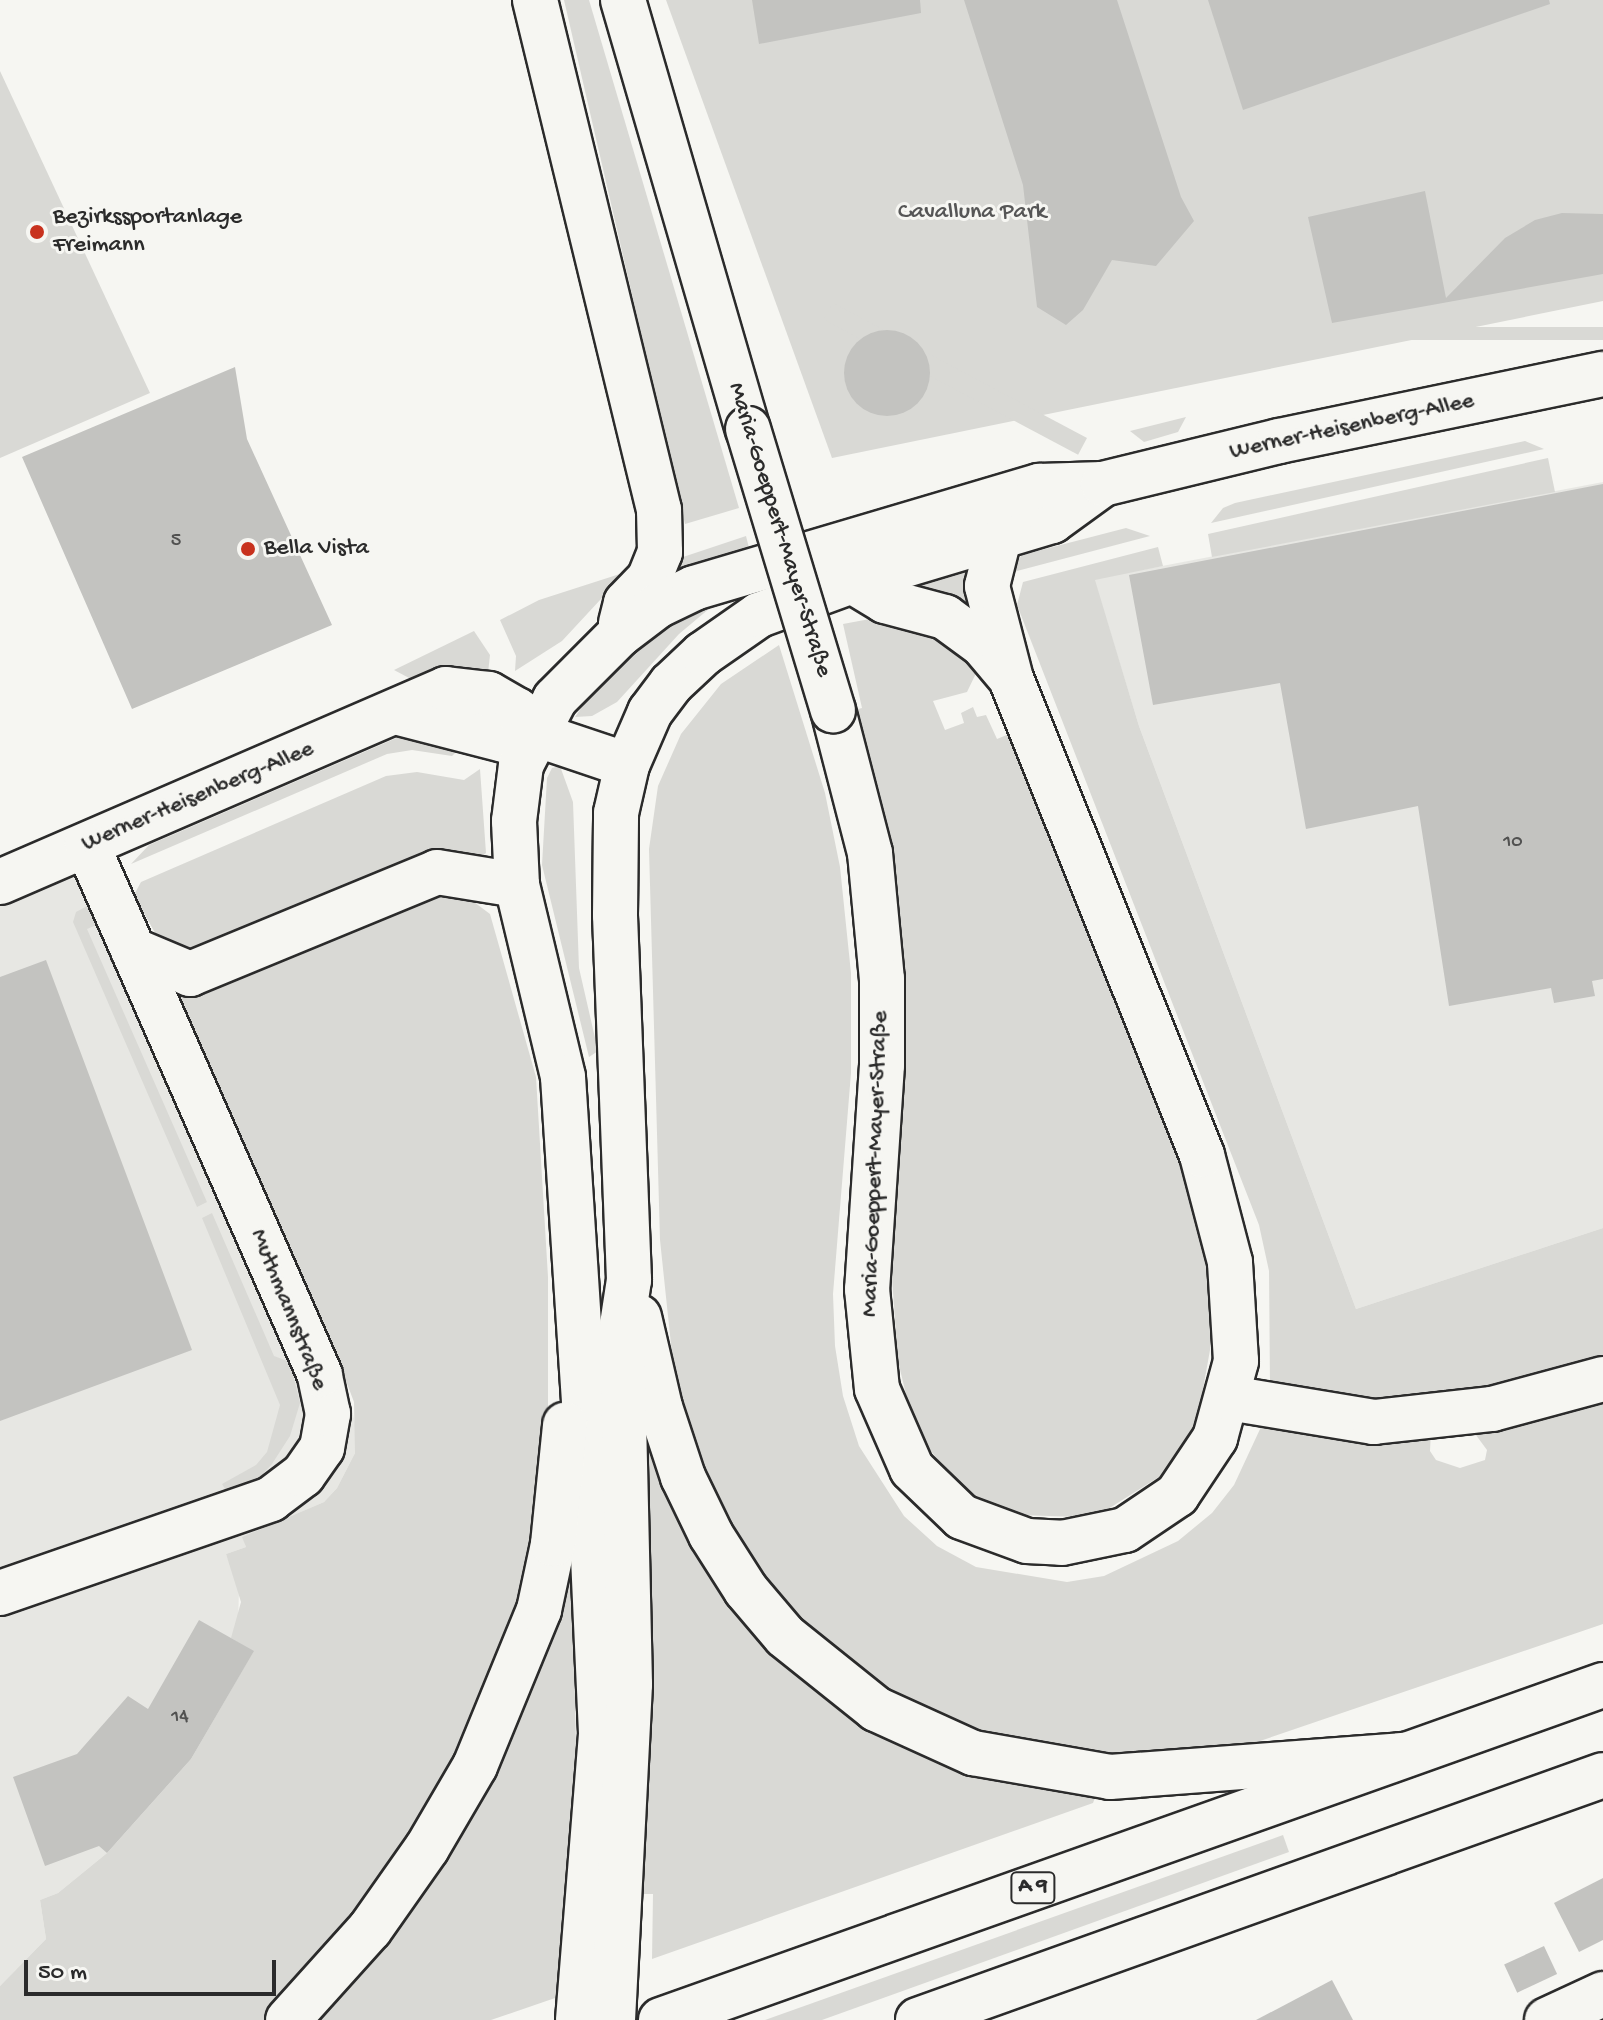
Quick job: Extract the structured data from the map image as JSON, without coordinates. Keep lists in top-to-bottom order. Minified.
{"streets":{"main road":["Werner-Heisenberg-Allee","Maria-Goeppert-Mayer-Straße","Muthmannstraße","A 9"]},"crossings":[["Werner-Heisenberg-Allee","Maria-Goeppert-Mayer-Straße"],["Werner-Heisenberg-Allee","Muthmannstraße"]],"parks":["Cavalluna Park"],"places":["Bezirkssportanlage Freimann","Bella Vista"],"house_numbers":["5","10","14"],"scale_bar":"50 m"}
